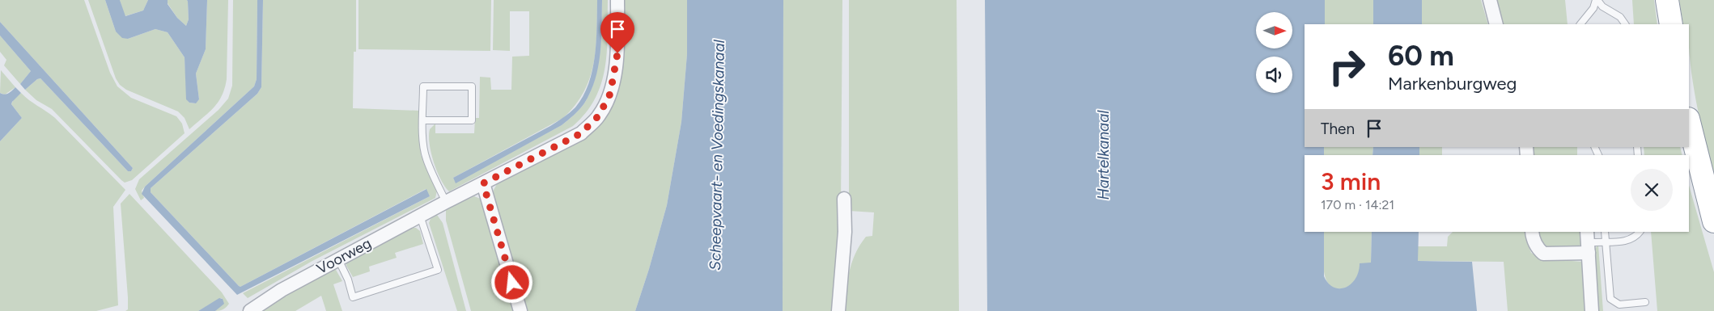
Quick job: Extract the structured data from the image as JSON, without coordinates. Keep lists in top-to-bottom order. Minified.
{"streets":{"street":["Voorweg"]},"water":["Scheepvaart- en Voedingskanaal","Hartelkanaal"],"north":"right","page":{"turn":["60 m","Markenburgweg"],"then":"Then","heading":["3 min","170 m · 14:21"]}}
